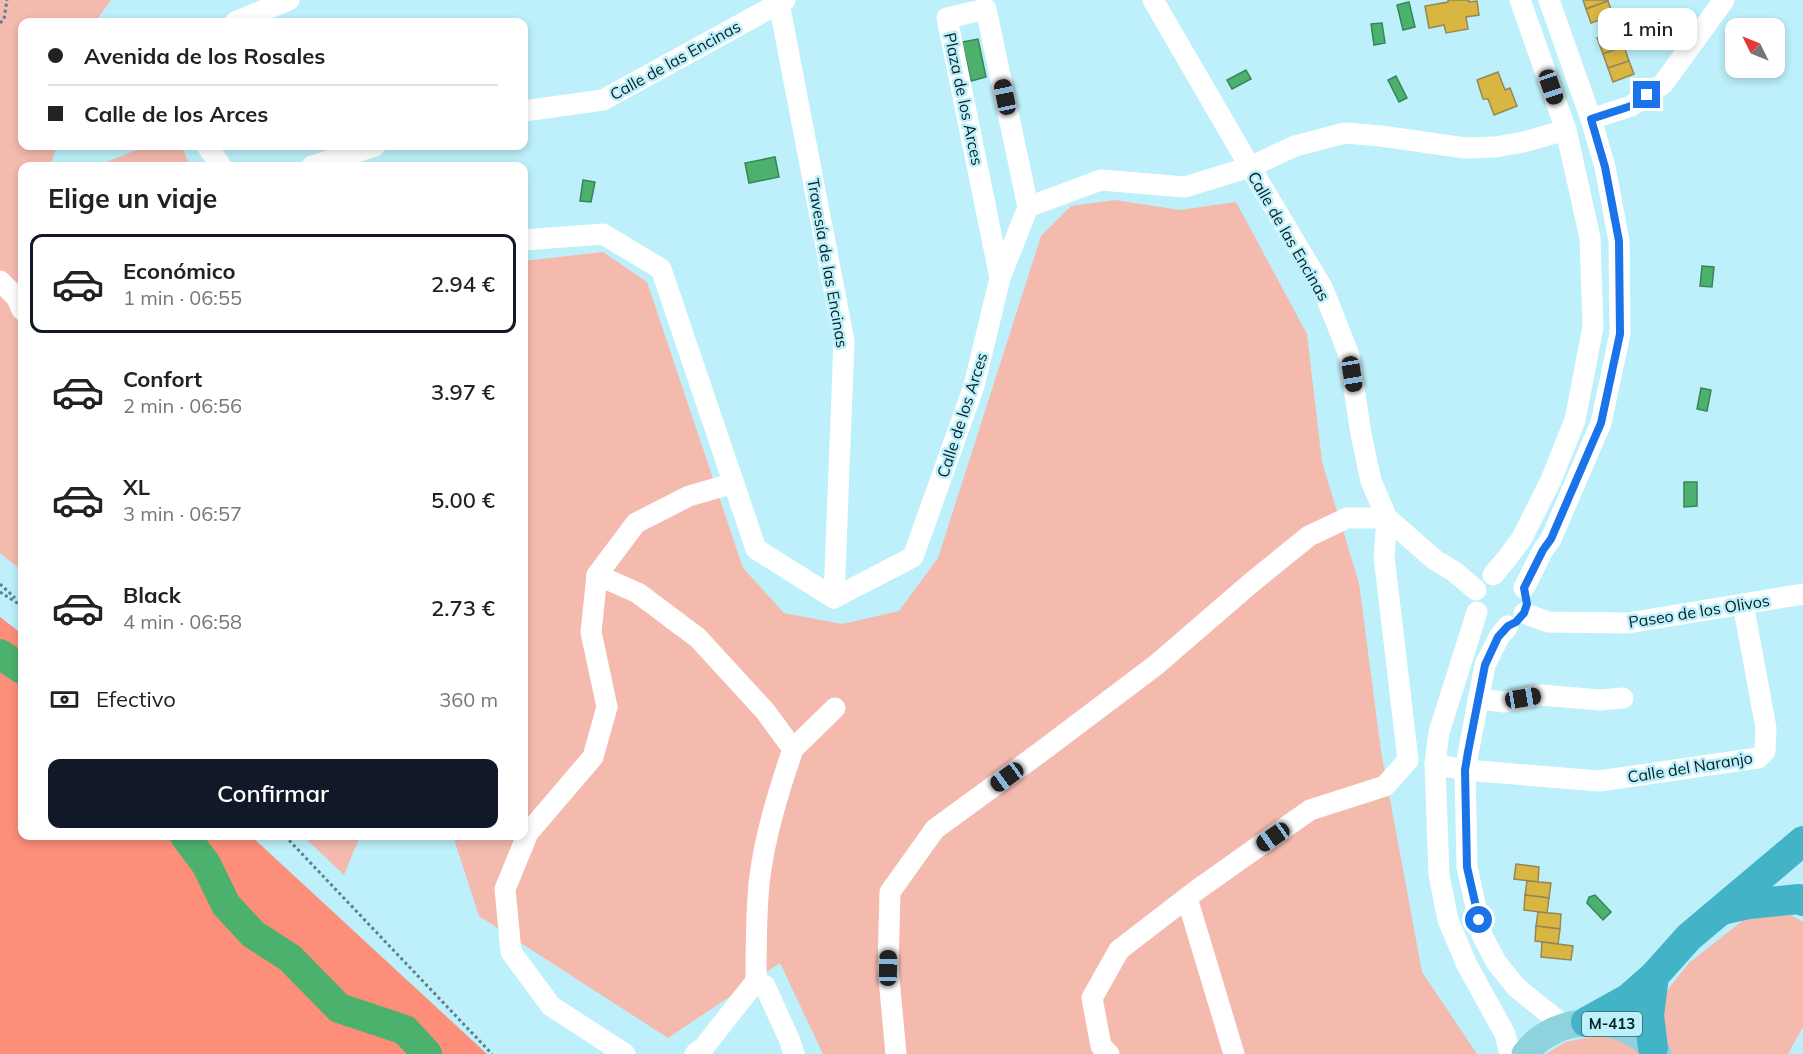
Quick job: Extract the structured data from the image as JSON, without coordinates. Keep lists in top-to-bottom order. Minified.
{"streets":{"main road":["M-413"],"street":["Calle de las Encinas","Plaza de los Arces","Travesía de las Encinas","Calle de los Arces","Paseo de los Olivos","Calle del Naranjo"]},"crossings":[["Calle de las Encinas","Travesía de las Encinas"],["Calle de las Encinas","Paseo de los Olivos"],["Plaza de los Arces","Calle de los Arces"],["Travesía de las Encinas","Calle de los Arces"],["Paseo de los Olivos","Calle del Naranjo"]],"north":"top left","page":{"bubble":"1 min","banner":["Avenida de los Rosales","Calle de los Arces"],"heading":"Elige un viaje","list":[{"name":"Económico","note":"1 min · 06:55","value":"2.94 €"},{"name":"Confort","note":"2 min · 06:56","value":"3.97 €"},{"name":"XL","note":"3 min · 06:57","value":"5.00 €"},{"name":"Black","note":"4 min · 06:58","value":"2.73 €"}],"pay":["Efectivo","360 m"],"buttons":"Confirmar"}}
